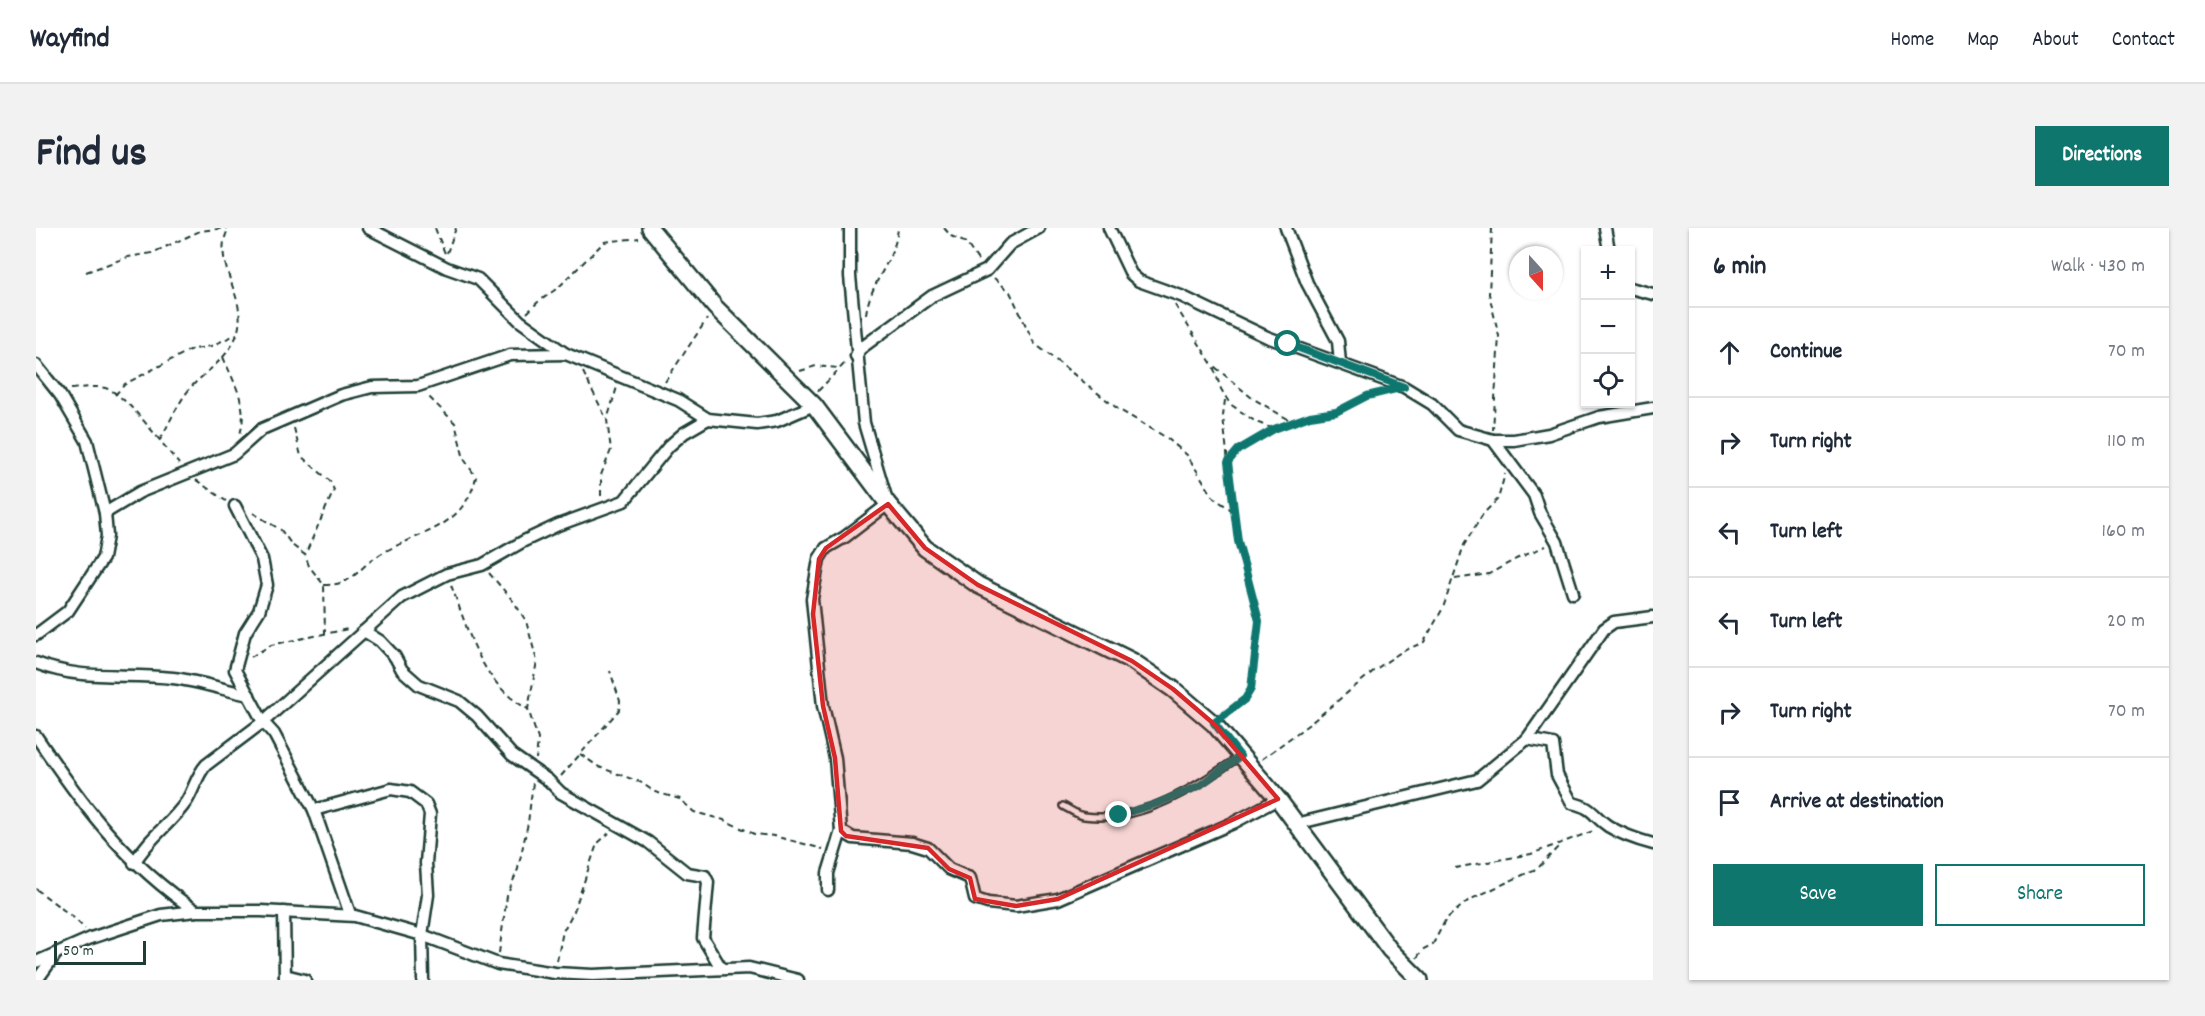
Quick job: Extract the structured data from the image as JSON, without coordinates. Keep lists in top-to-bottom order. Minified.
{"scale_bar":"50 m","north":"bottom","page":{"header":"Wayfind","nav":["Home","Map","About","Contact"],"title":"Find us","buttons":["Directions",["Save","Share"]],"heading":["6 min","Walk · 430 m"],"map_buttons":["+","−"],"list":[["Continue","70 m"],["Turn right","110 m"],["Turn left","160 m"],["Turn left","20 m"],["Turn right","70 m"],"Arrive at destination"],"scale":"50 m"}}
